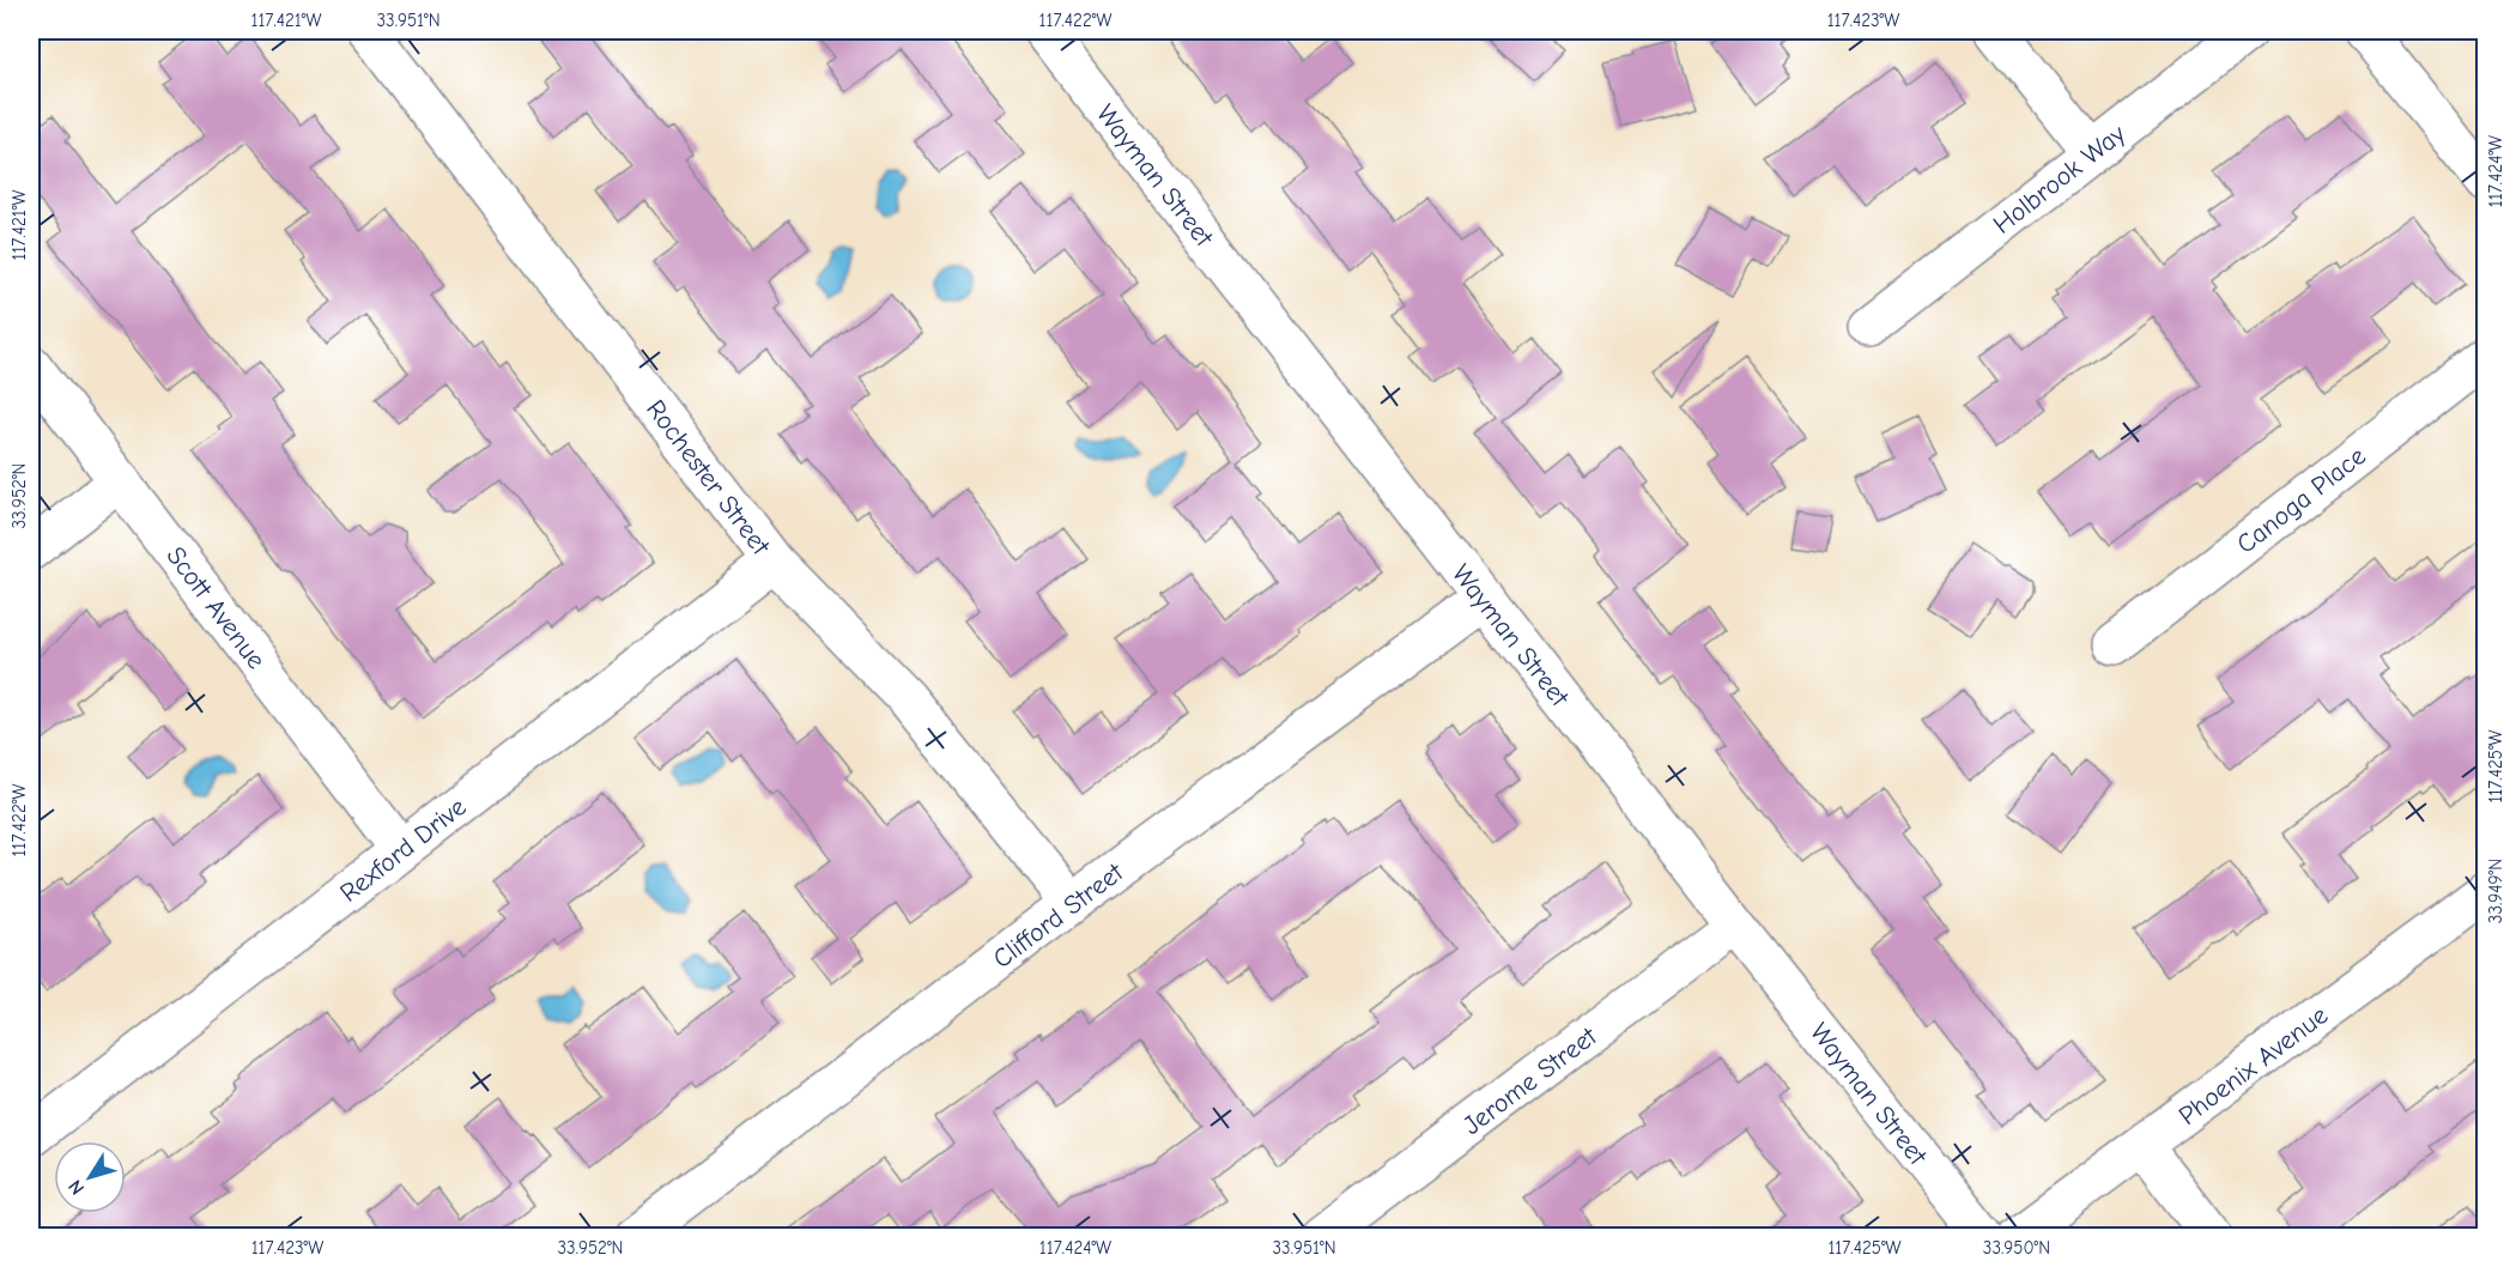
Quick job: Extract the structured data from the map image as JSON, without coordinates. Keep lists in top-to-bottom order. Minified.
{"streets":{"street":["Wayman Street","Holbrook Way","Rochester Street","Canoga Place","Scott Avenue","Rexford Drive","Clifford Street","Phoenix Avenue","Jerome Street"]},"crossings":[["Wayman Street","Clifford Street"],["Wayman Street","Jerome Street"],["Rochester Street","Rexford Drive"],["Rochester Street","Clifford Street"],["Scott Avenue","Rexford Drive"]],"north":"bottom left","coordinates":["117.421°W","33.951°N","117.422°W","117.423°W","117.424°W","33.952°N","117.425°W","33.949°N","33.950°N"]}
